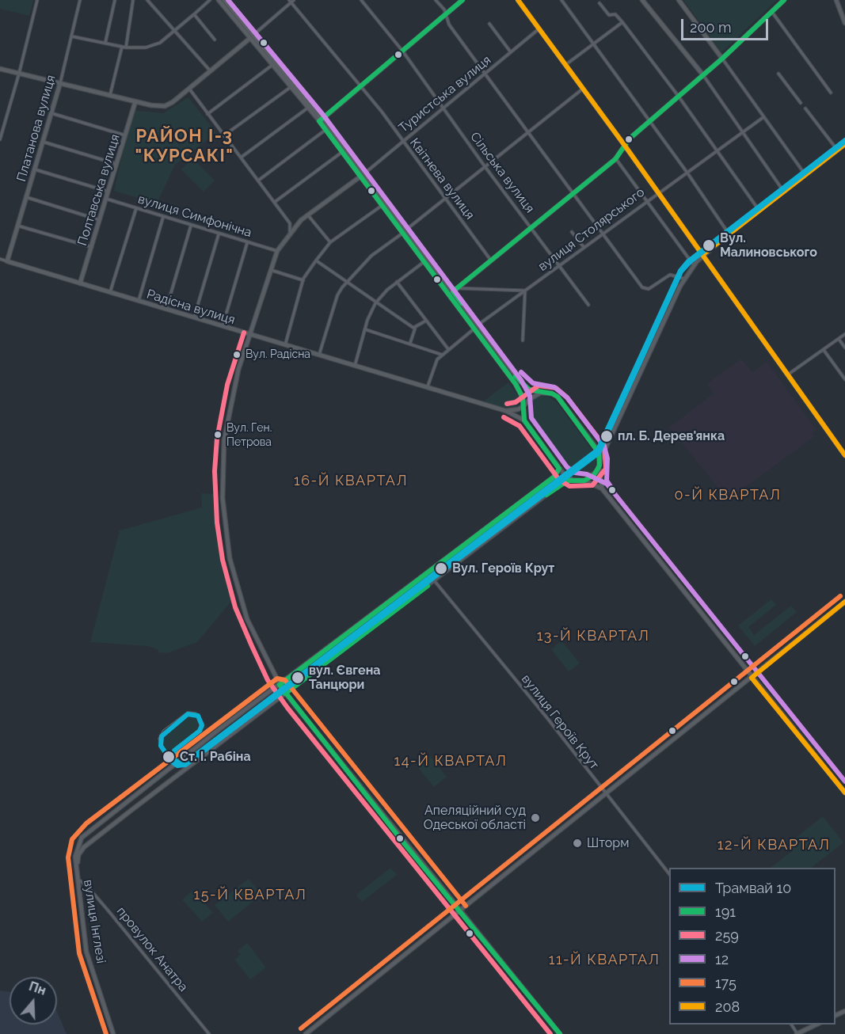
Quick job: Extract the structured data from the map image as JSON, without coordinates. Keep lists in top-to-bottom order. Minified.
{"streets":{"street":["Туристська вулиця","Платанова вулиця","Сільська вулиця","Квітнева вулиця","Полтавська вулиця","вулиця Симфонічна","вулиця Столярського","Радісна вулиця","вулиця Героїв Крут","вулиця Інглезі","провулок Анатра"]},"crossings":[["Туристська вулиця","Сільська вулиця"],["Туристська вулиця","Квітнева вулиця"],["Туристська вулиця","вулиця Симфонічна"],["Туристська вулиця","Радісна вулиця"],["Платанова вулиця","Радісна вулиця"],["Сільська вулиця","вулиця Столярського"],["Полтавська вулиця","вулиця Симфонічна"],["Полтавська вулиця","Радісна вулиця"],["вулиця Столярського","Радісна вулиця"],["вулиця Інглезі","провулок Анатра"]],"districts":["РАЙОН І-3 \"КУРСАКІ\"","16-Й КВАРТАЛ","0-Й КВАРТАЛ","13-Й КВАРТАЛ","14-Й КВАРТАЛ","12-Й КВАРТАЛ","15-Й КВАРТАЛ","11-Й КВАРТАЛ"],"places":["Вул. Малиновського","Вул. Радісна","Вул. Ген. Петрова","пл. Б. Дерев'янка","Вул. Героїв Крут","вул. Євгена Танцюри","Ст. І. Рабіна","Апеляційний суд Одеської області","Шторм"],"lines":["transit line 191","transit line 12","transit line 208","tram line 10","transit line 259","transit line 175"],"legend":["Трамвай 10","191","259","12","175","208"],"scale_bar":"200 m","north":"top"}
